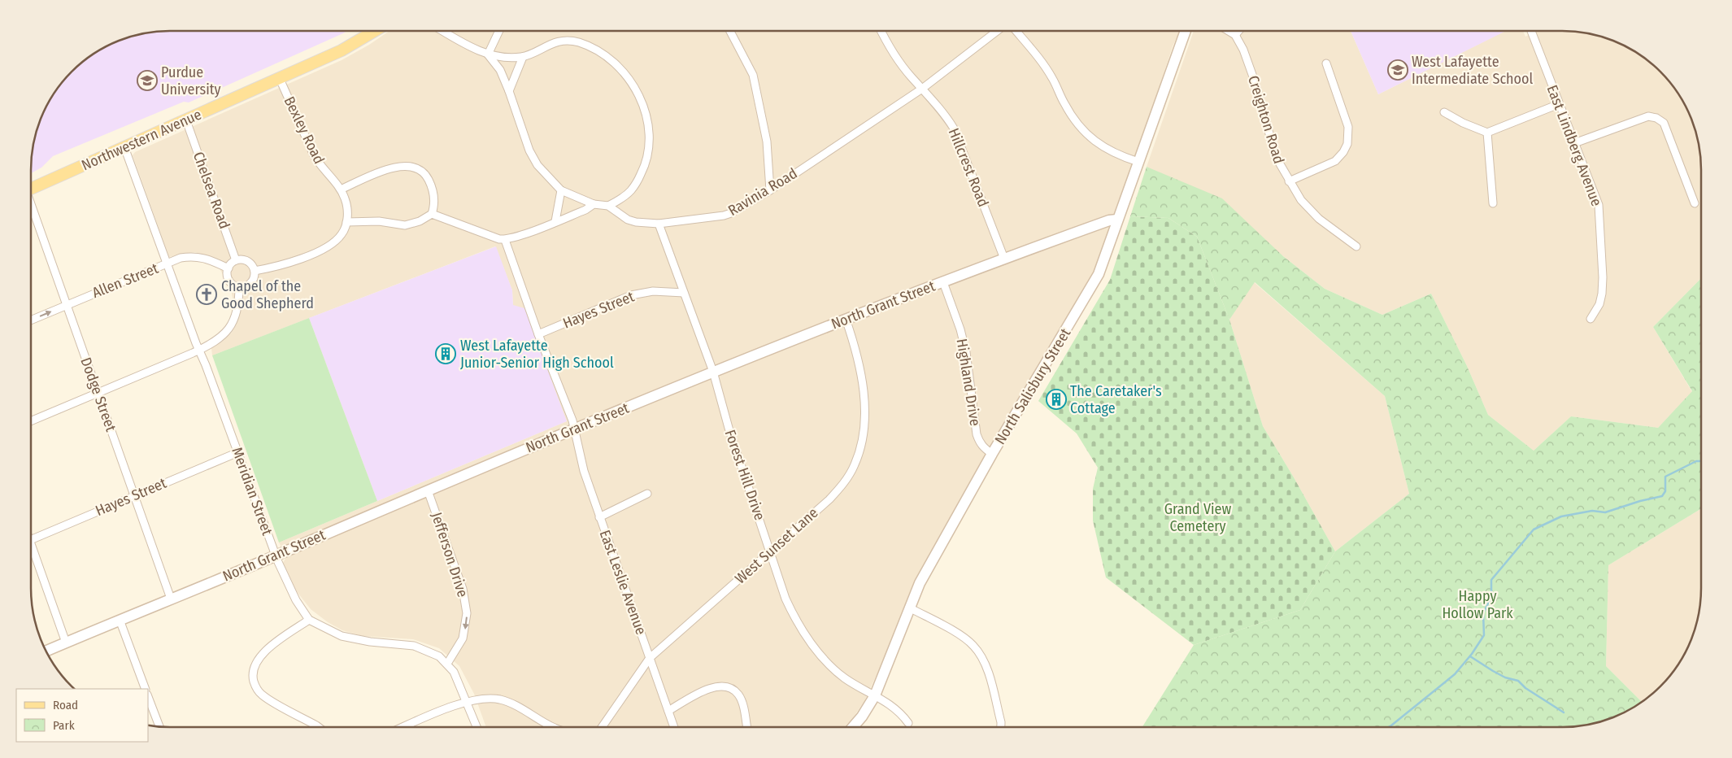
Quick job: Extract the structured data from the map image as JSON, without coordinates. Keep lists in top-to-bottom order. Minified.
{"streets":{"main road":["Northwestern Avenue"],"street":["Creighton Road","Bexley Road","East Lindberg Avenue","Hillcrest Road","Chelsea Road","Ravinia Road","Allen Street","North Grant Street","Hayes Street","Highland Drive","North Salisbury Street","Dodge Street","Forest Hill Drive","Meridian Street","West Sunset Lane","Jefferson Drive","East Leslie Avenue"]},"crossings":[["Bexley Road","Northwestern Avenue"],["Northwestern Avenue","Chelsea Road"],["Northwestern Avenue","Meridian Street"],["Hillcrest Road","Ravinia Road"],["Hillcrest Road","North Grant Street"],["Chelsea Road","Allen Street"],["Ravinia Road","Forest Hill Drive"],["Allen Street","Dodge Street"],["Allen Street","Meridian Street"],["North Grant Street","Highland Drive"],["North Grant Street","North Salisbury Street"],["North Grant Street","Dodge Street"],["North Grant Street","Forest Hill Drive"],["North Grant Street","Meridian Street"],["North Grant Street","West Sunset Lane"],["North Grant Street","Jefferson Drive"],["North Grant Street","East Leslie Avenue"],["Hayes Street","Dodge Street"],["Hayes Street","Forest Hill Drive"],["Hayes Street","Meridian Street"],["Hayes Street","East Leslie Avenue"],["Highland Drive","North Salisbury Street"],["North Salisbury Street","Forest Hill Drive"],["Forest Hill Drive","West Sunset Lane"],["Meridian Street","Jefferson Drive"],["West Sunset Lane","East Leslie Avenue"]],"one_way":["Jefferson Drive"],"parks":["Grand View Cemetery","Happy Hollow Park"],"places":{"school or university":["West Lafayette Intermediate School","Purdue University"],"church":["Chapel of the Good Shepherd"],"building":["West Lafayette Junior-Senior High School","The Caretaker's Cottage"]},"legend":["Road","Park"]}
